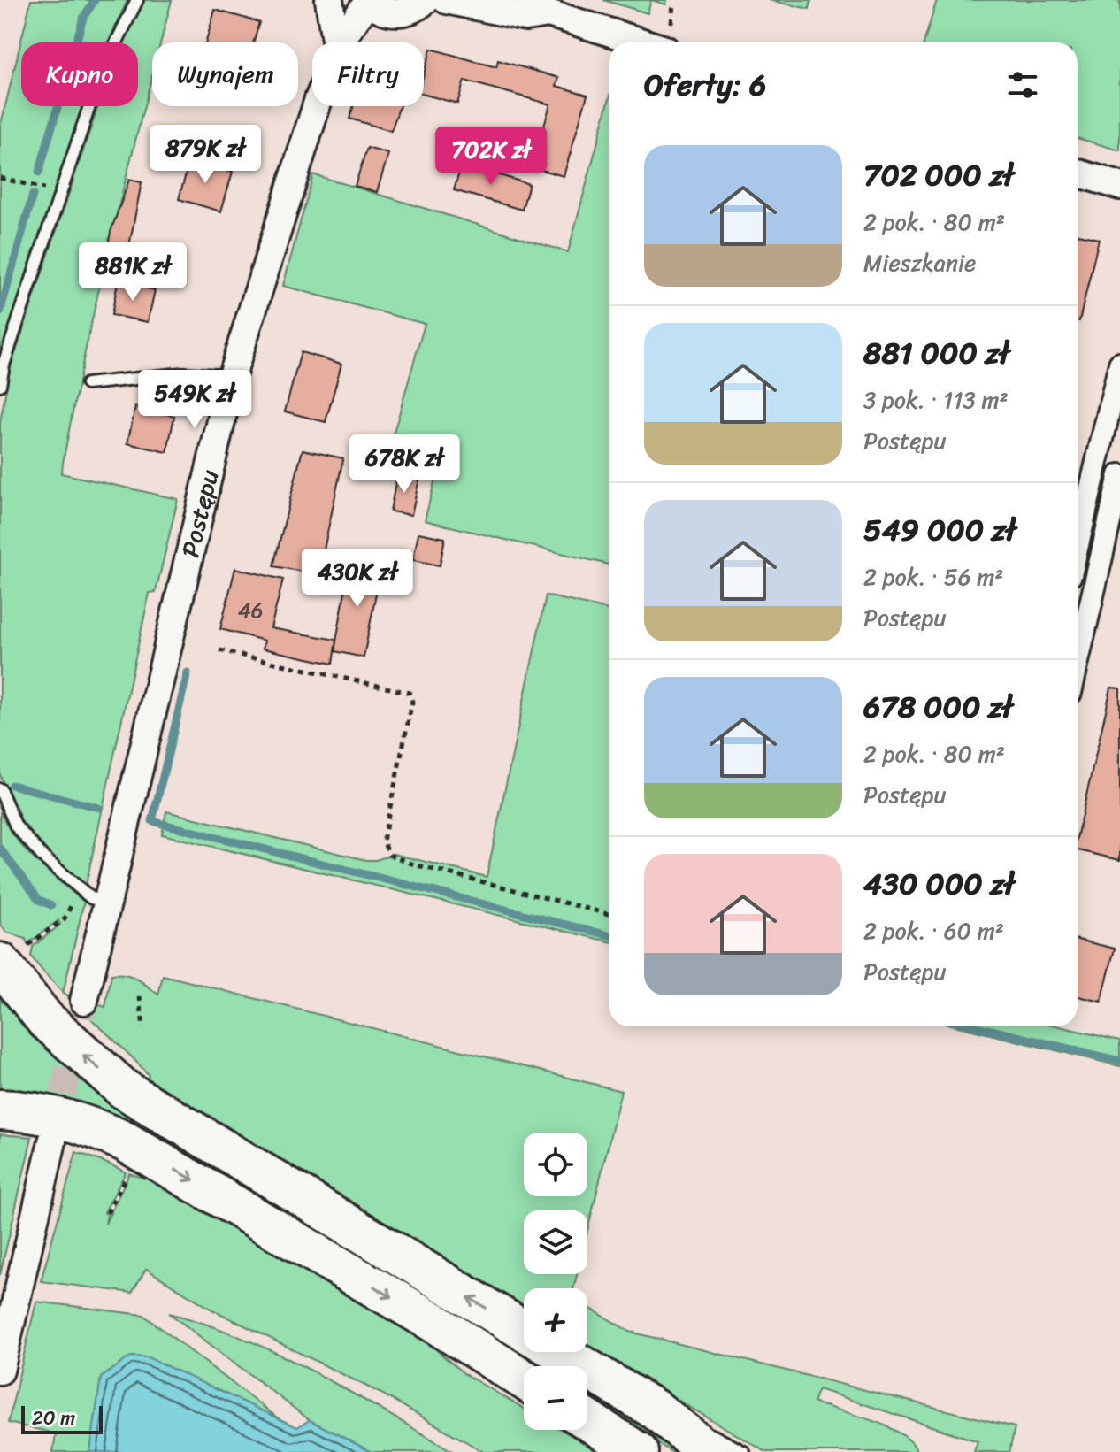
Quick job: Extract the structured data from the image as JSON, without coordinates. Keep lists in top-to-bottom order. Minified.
{"streets":{"street":["Postępu"]},"house_numbers":["46"],"scale_bar":"20 m","page":{"chip":["Kupno","Wynajem","Filtry"],"heading":"Oferty: 6","price":["879K zł","702K zł","881K zł","549K zł","678K zł","430K zł"],"list":[{"name":"702 000 zł","note":"2 pok. · 80 m² · Mieszkanie"},{"name":"881 000 zł","note":"3 pok. · 113 m² · Postępu"},{"name":"549 000 zł","note":"2 pok. · 56 m² · Postępu"},{"name":"678 000 zł","note":"2 pok. · 80 m² · Postępu"},{"name":"430 000 zł","note":"2 pok. · 60 m² · Postępu"}],"map_buttons":["+","−"],"scale":"20 m"}}
